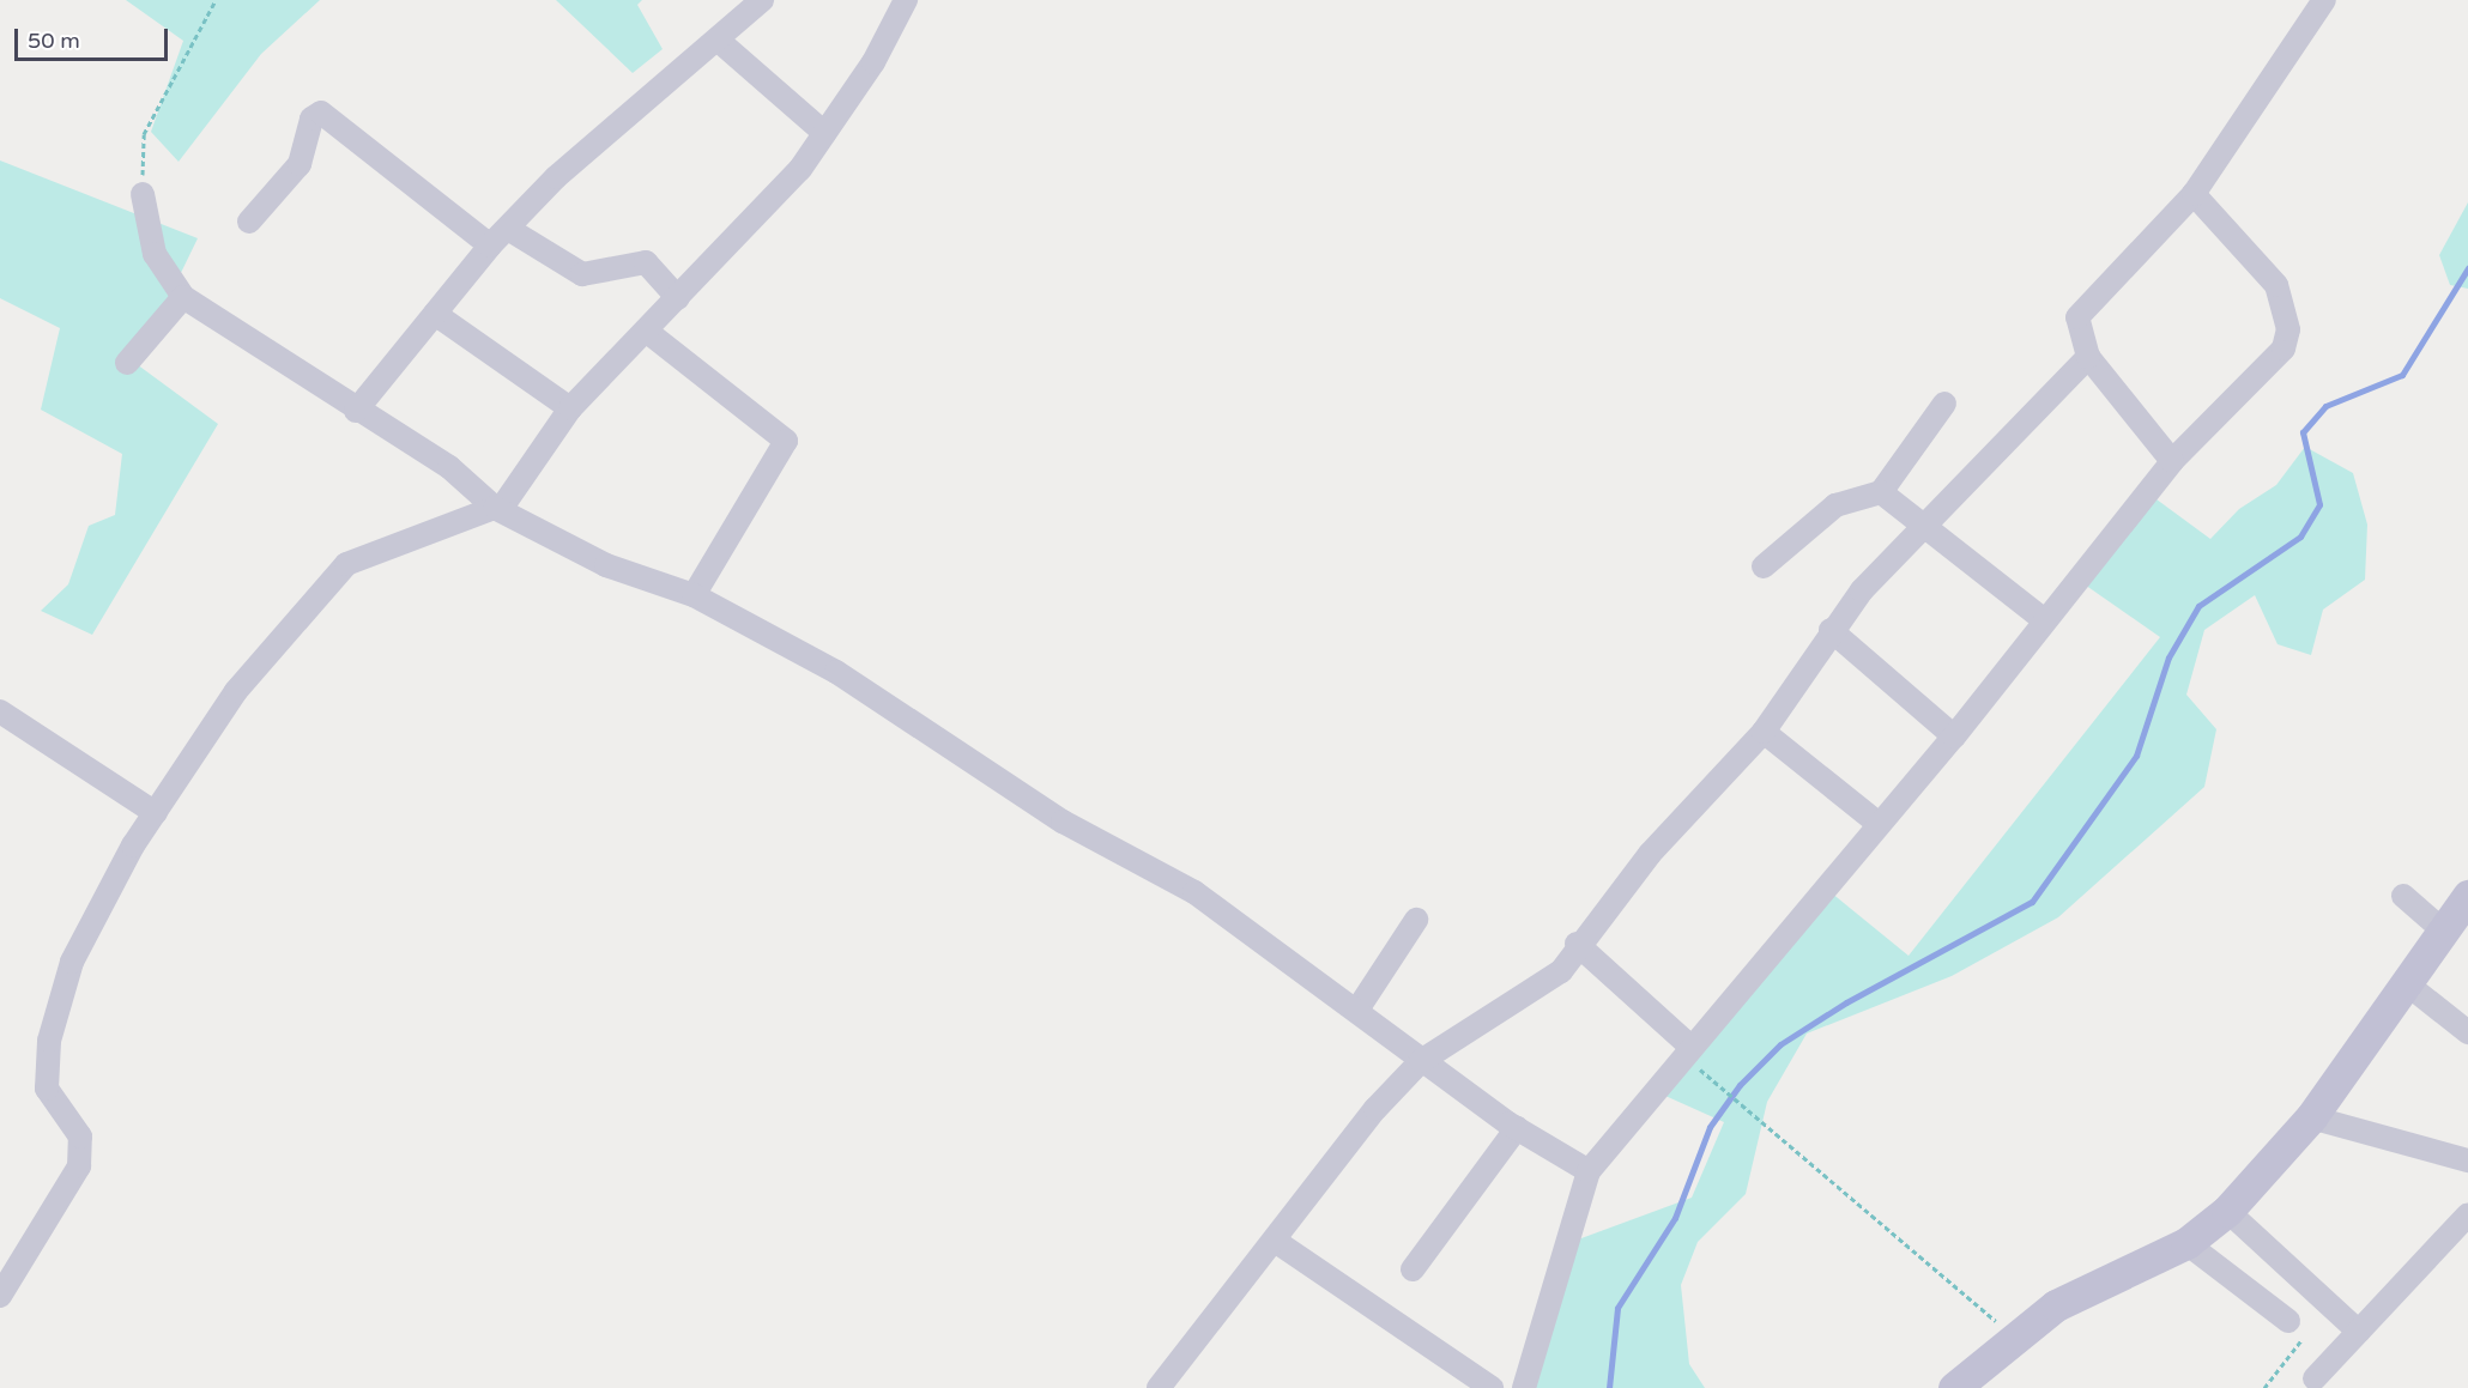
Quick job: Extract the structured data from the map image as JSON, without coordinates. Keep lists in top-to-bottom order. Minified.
{"scale_bar":"50 m"}
